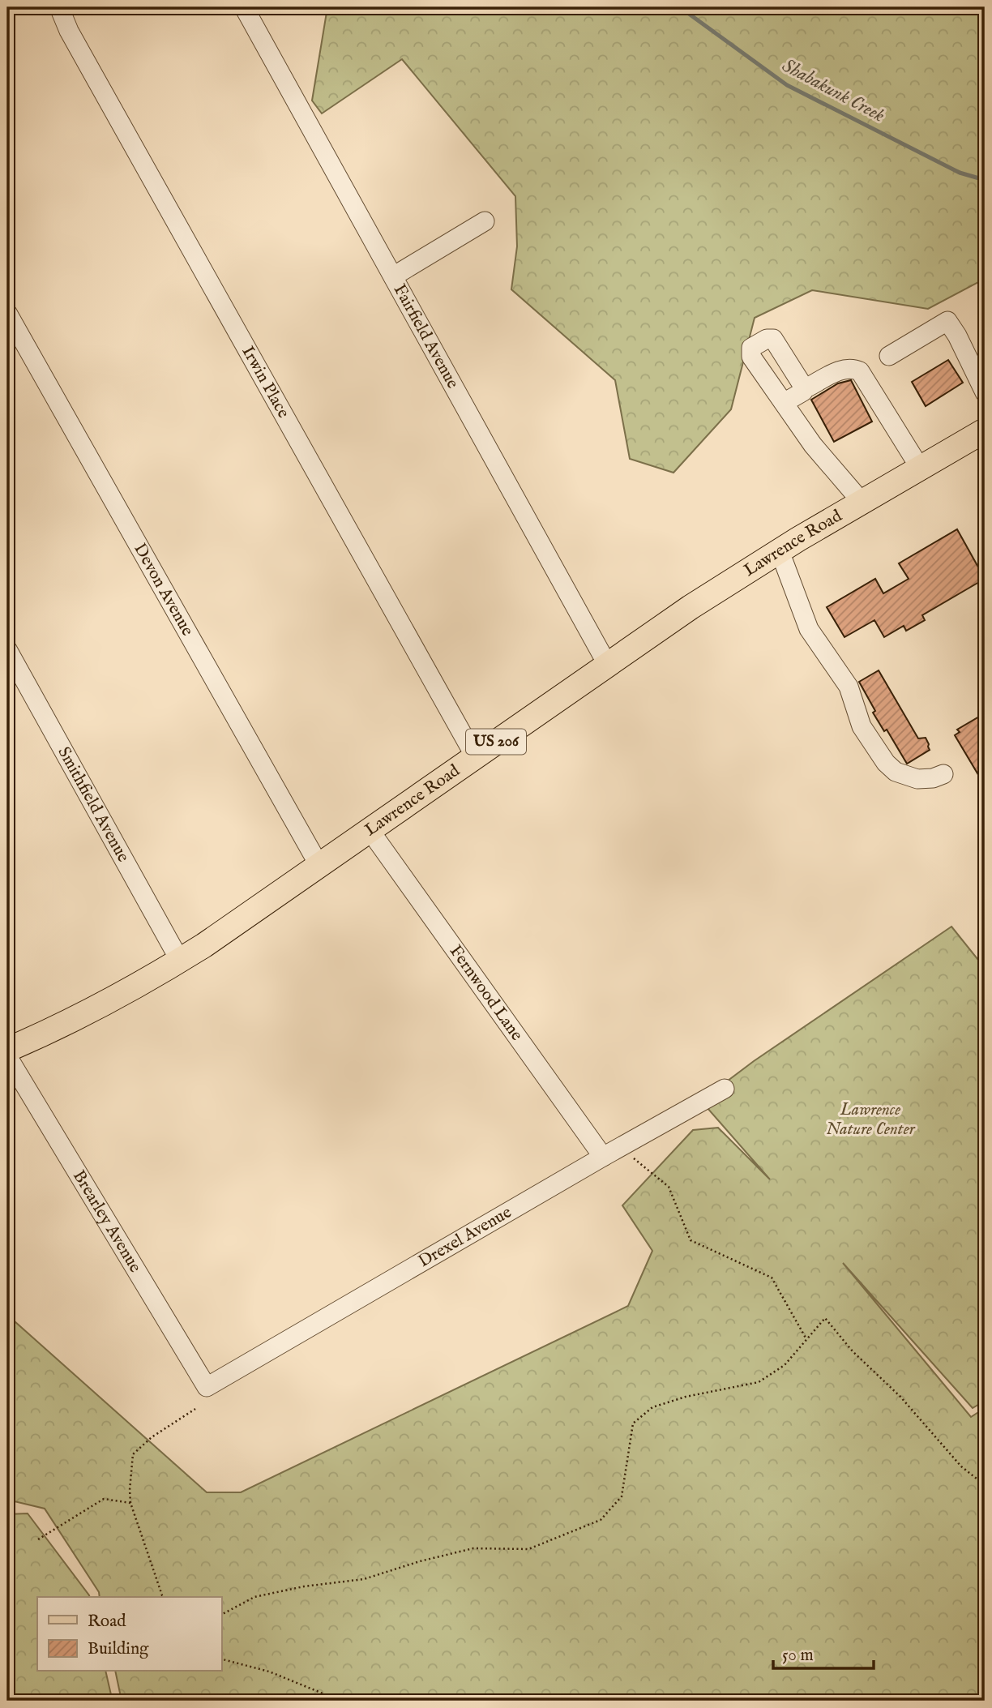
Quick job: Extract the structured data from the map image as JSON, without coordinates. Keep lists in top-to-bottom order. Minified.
{"streets":{"main road":["Lawrence Road","US 206"],"street":["Fairfield Avenue","Irwin Place","Devon Avenue","Smithfield Avenue","Fernwood Lane","Brearley Avenue","Drexel Avenue"]},"crossings":[["Fairfield Avenue","Lawrence Road"],["Irwin Place","Lawrence Road"],["Lawrence Road","Devon Avenue"],["Lawrence Road","Smithfield Avenue"],["Lawrence Road","Fernwood Lane"],["Fernwood Lane","Drexel Avenue"],["Brearley Avenue","Drexel Avenue"]],"water":["Shabakunk Creek"],"parks":["Lawrence Nature Center"],"legend":["Road","Building"],"scale_bar":"50 m"}
